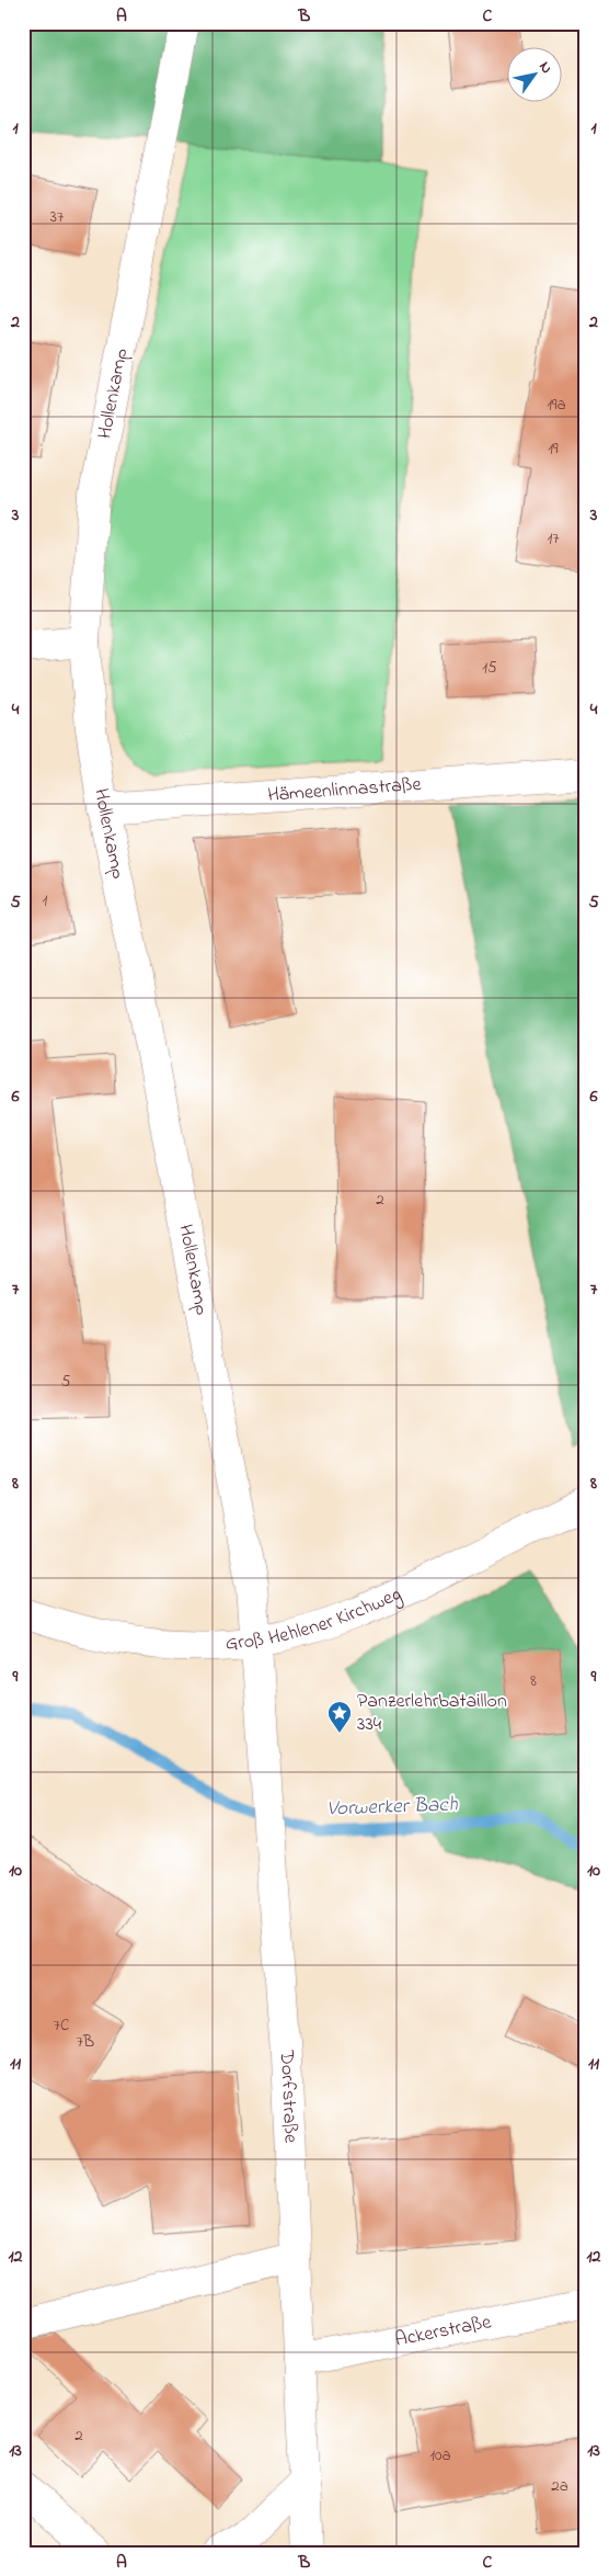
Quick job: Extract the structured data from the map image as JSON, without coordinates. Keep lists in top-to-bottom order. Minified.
{"streets":{"street":["Hollenkamp","Hämeenlinnastraße","Groß Hehlener Kirchweg","Dorfstraße","Ackerstraße"]},"crossings":[["Hollenkamp","Hämeenlinnastraße"],["Hollenkamp","Groß Hehlener Kirchweg"],["Hollenkamp","Dorfstraße"],["Groß Hehlener Kirchweg","Dorfstraße"],["Dorfstraße","Ackerstraße"]],"water":["Vorwerker Bach"],"places":{"place":["Panzerlehrbataillon 334"]},"house_numbers":["37","19a","19","17","15","1","2","5","8","7C","7B","2","10a","2a"],"north":"top right","grid":{"columns":["A","B","C"],"rows":["1","2","3","4","5","6","7","8","9","10","11","12","13"]}}
